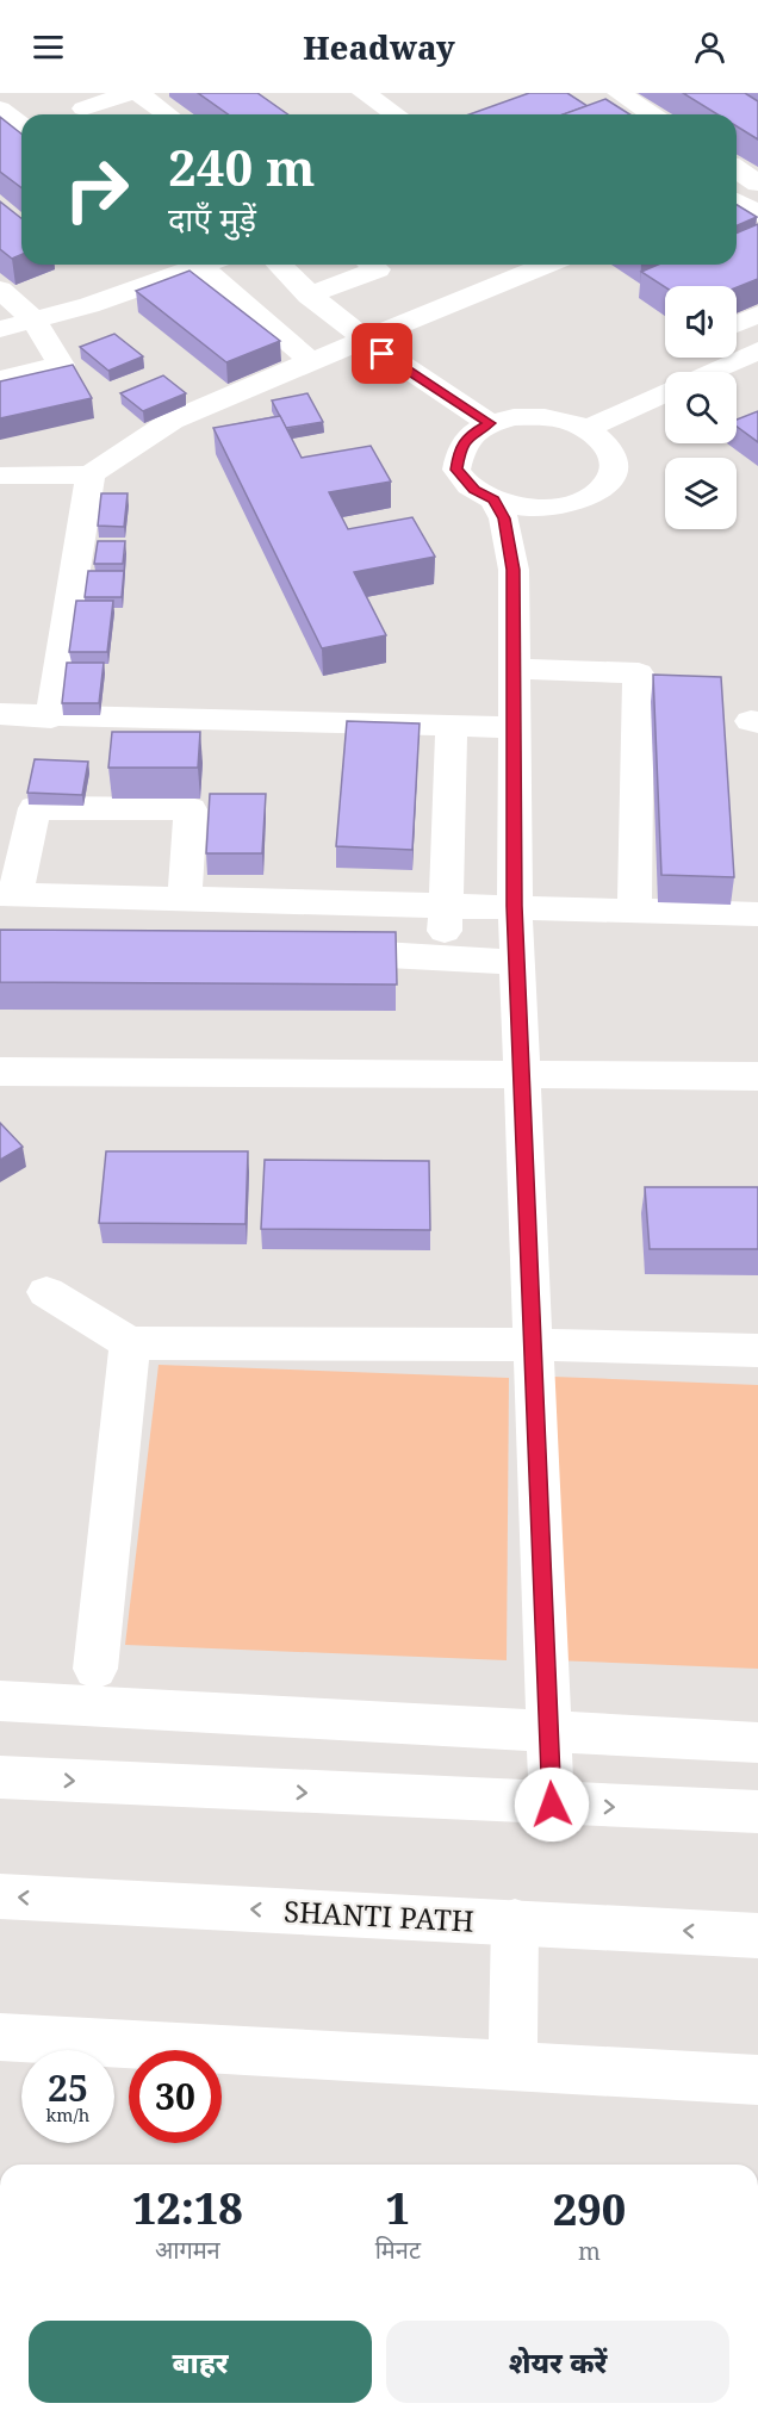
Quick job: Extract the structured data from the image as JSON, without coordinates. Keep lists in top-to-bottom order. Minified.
{"streets":{"street":["SHANTI PATH"]},"page":{"header":"Headway","turn":["240 m","दाएँ मुड़ें"],"speed":"25 km/h","limit":"30","eta":["12:18","आगमन","1","मिनट","290","m"],"buttons":["बाहर","शेयर करें"]}}
